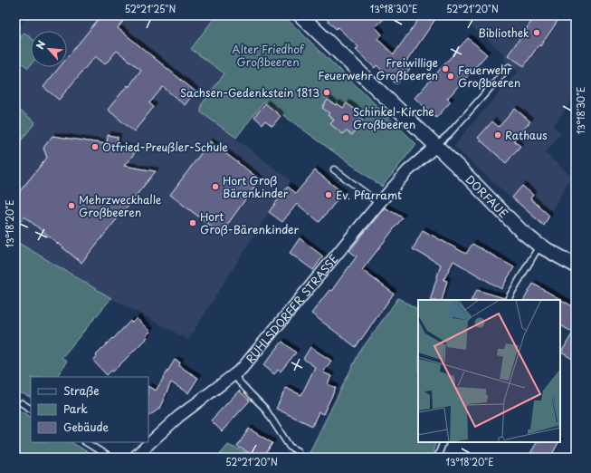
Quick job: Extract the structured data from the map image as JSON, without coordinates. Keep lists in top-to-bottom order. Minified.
{"streets":{"street":["DORFAUE","RUHLSDORFER STRASSE"]},"crossings":[["DORFAUE","RUHLSDORFER STRASSE"]],"parks":["Alter Friedhof Großbeeren"],"places":["Bibliothek","Freiwillige Feuerwehr Großbeeren","Feuerwehr Großbeeren","Sachsen-Gedenkstein 1813","Schinkel-Kirche Großbeeren","Rathaus","Otfried-Preußler-Schule","Hort Groß Bärenkinder","Ev. Pfarramt","Mehrzweckhalle Großbeeren","Hort Groß-Bärenkinder"],"legend":["Straße","Park","Gebäude"],"north":"top left","coordinates":["52°21'25\"N","13°18'30\"E","52°21'20\"N","13°18'20\"E"]}
